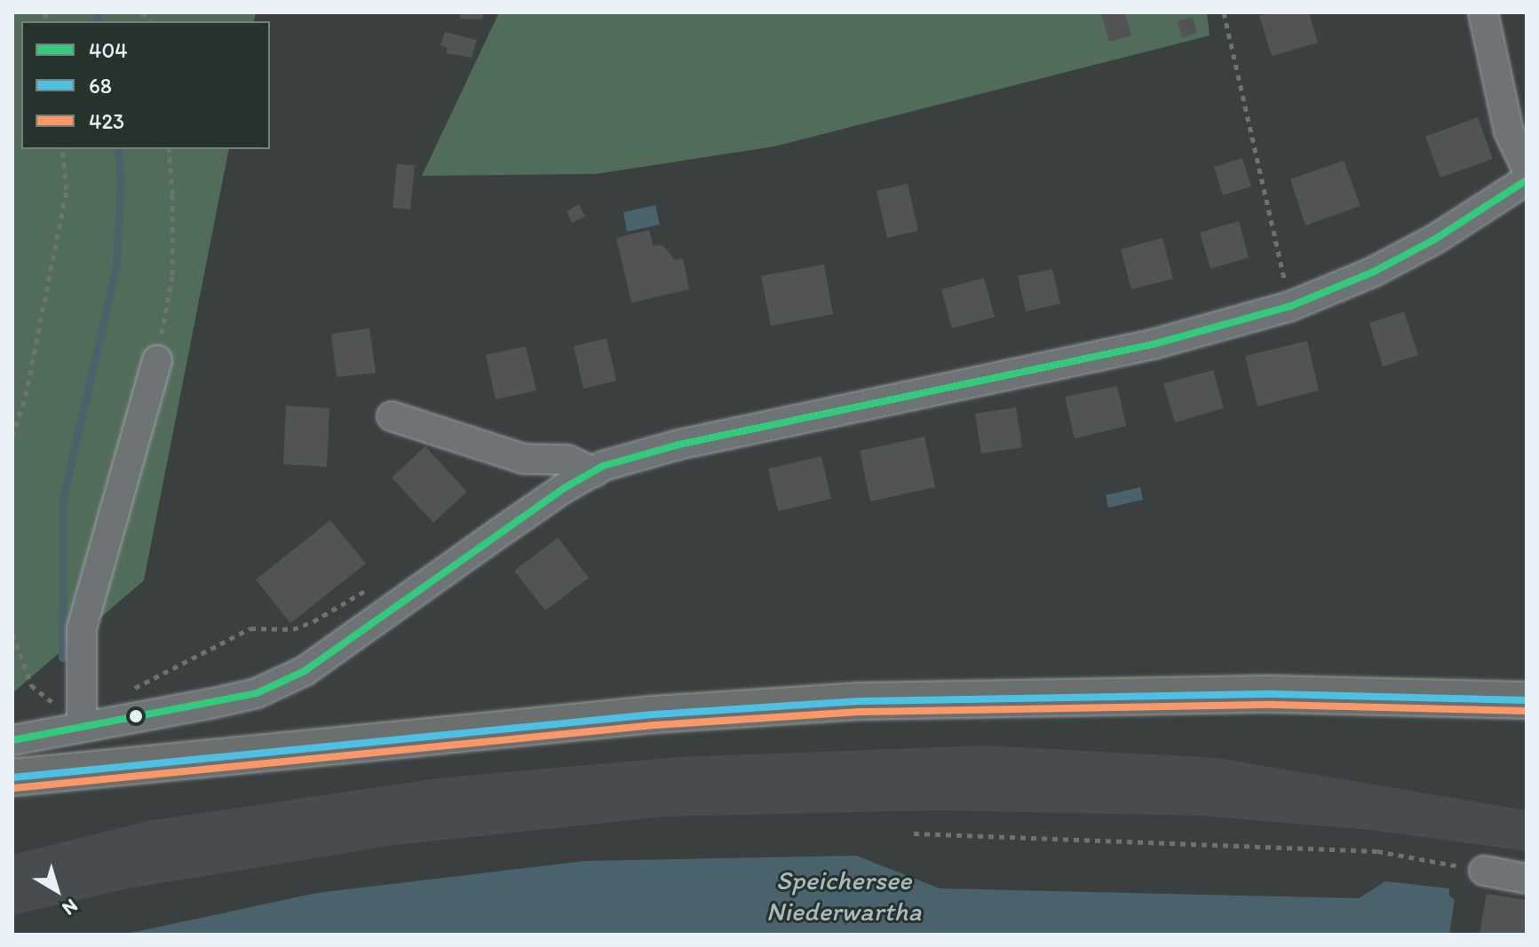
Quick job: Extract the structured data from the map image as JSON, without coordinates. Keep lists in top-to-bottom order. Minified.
{"water":["Speichersee Niederwartha"],"lines":["transit line 404","transit line 68","transit line 423"],"legend":["404","68","423"],"north":"bottom right"}
